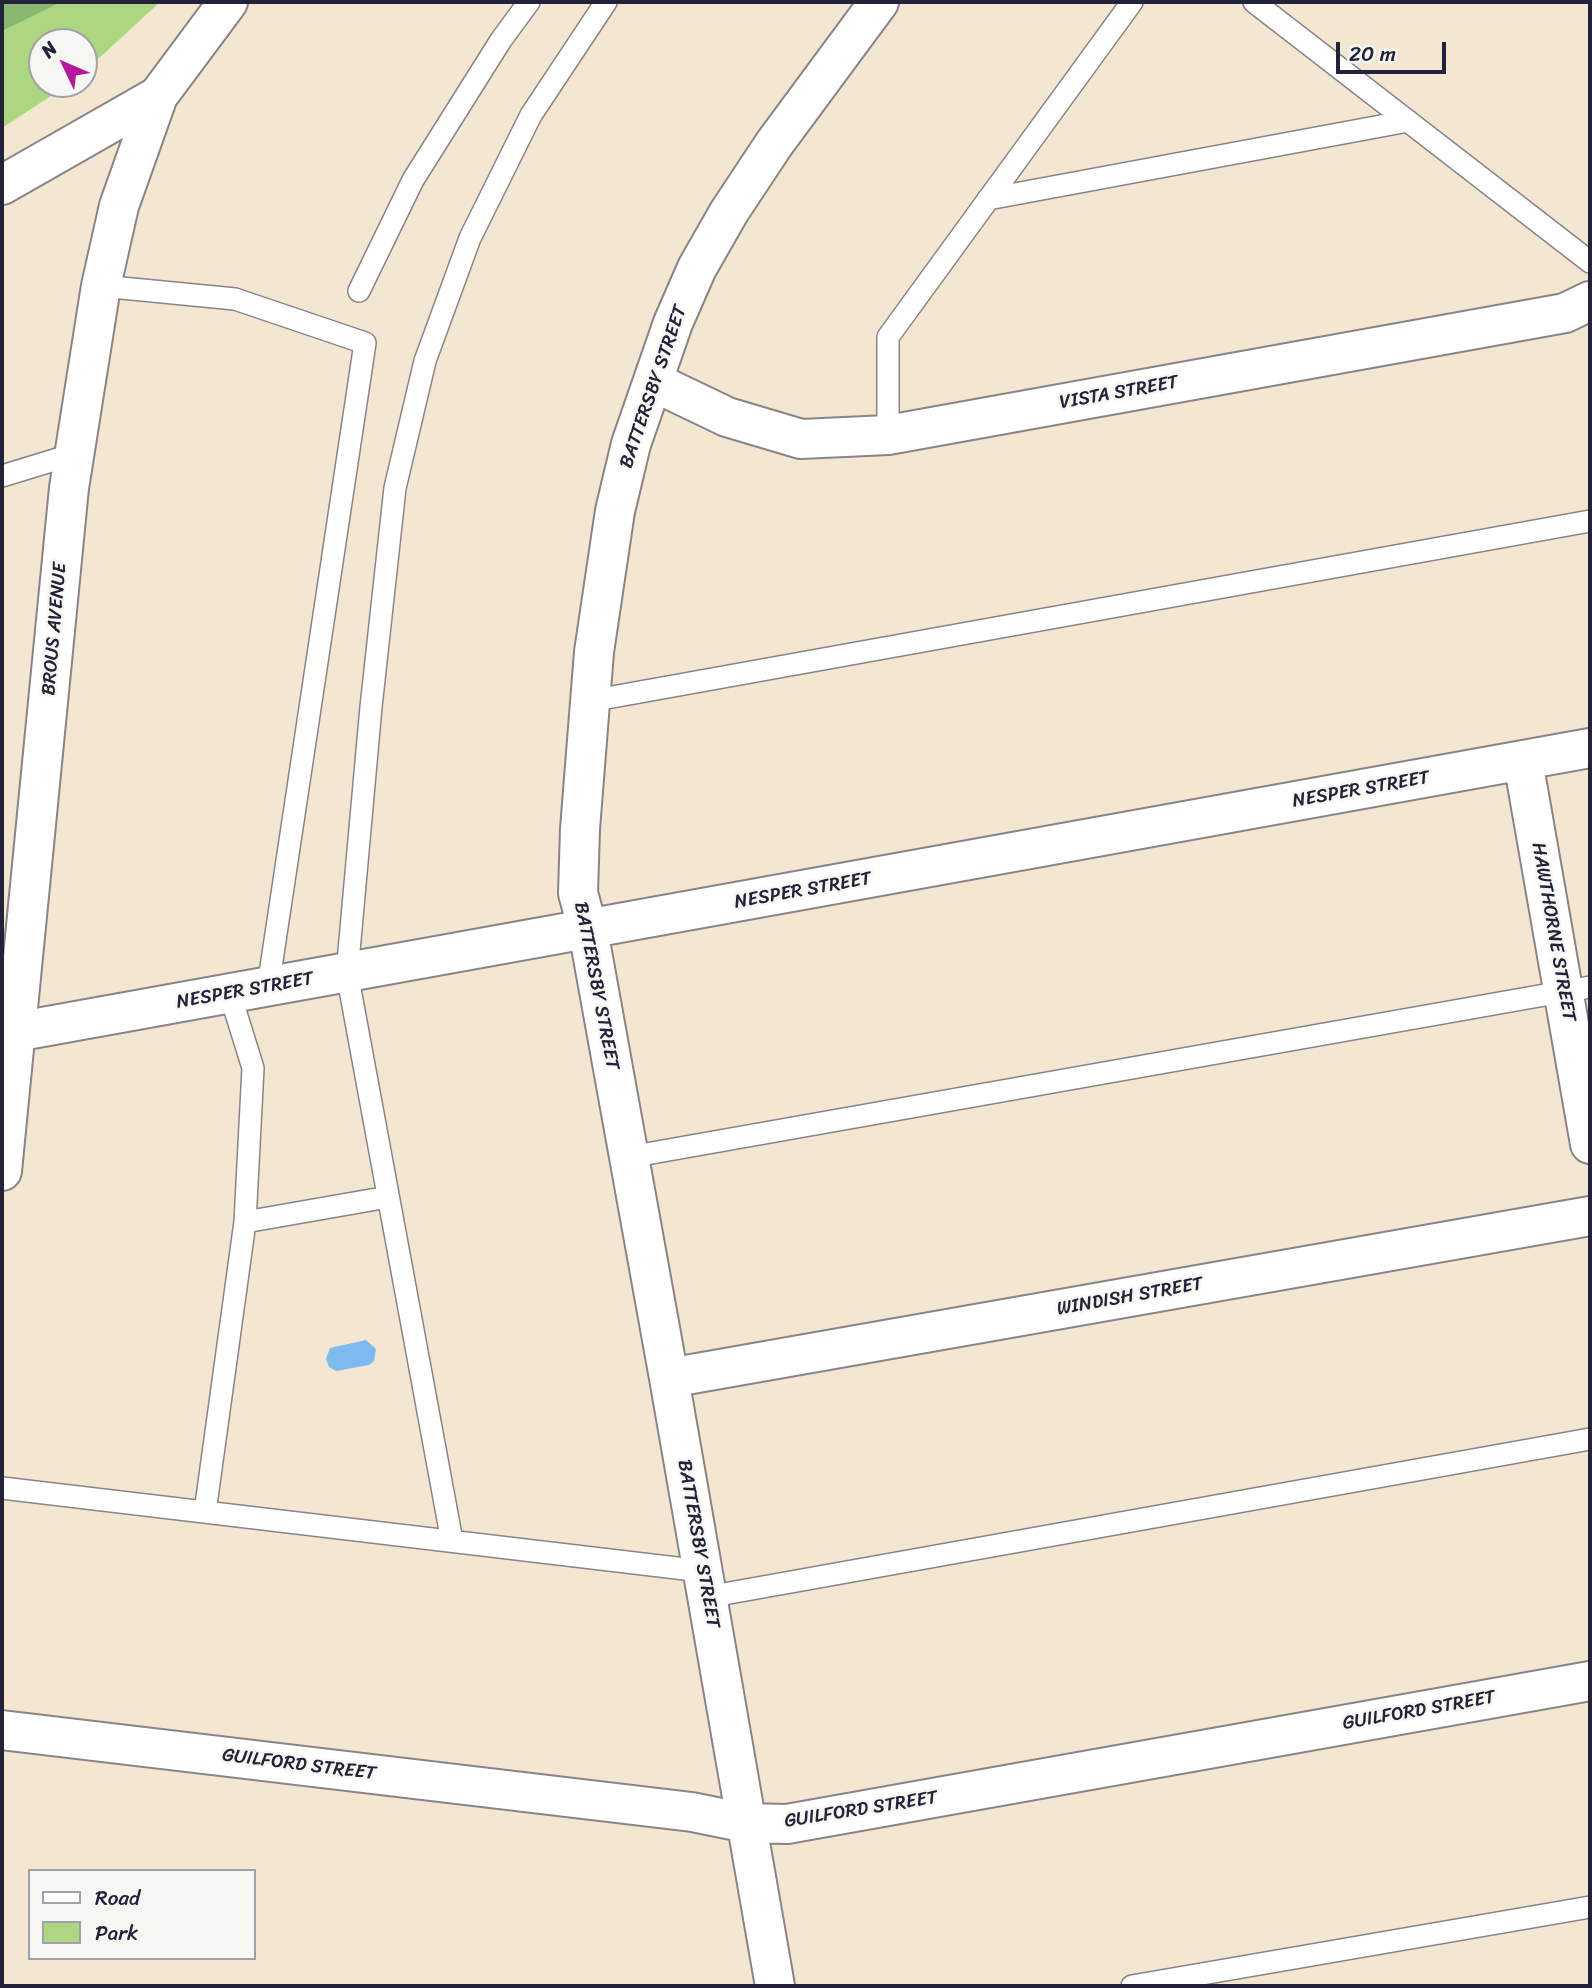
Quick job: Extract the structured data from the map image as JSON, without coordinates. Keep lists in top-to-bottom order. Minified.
{"streets":{"street":["BATTERSBY STREET","VISTA STREET","BROUS AVENUE","NESPER STREET","HAWTHORNE STREET","WINDISH STREET","GUILFORD STREET"]},"crossings":[["BATTERSBY STREET","VISTA STREET"],["BATTERSBY STREET","NESPER STREET"],["BATTERSBY STREET","WINDISH STREET"],["BATTERSBY STREET","GUILFORD STREET"],["BROUS AVENUE","NESPER STREET"],["NESPER STREET","HAWTHORNE STREET"]],"legend":["Road","Park"],"scale_bar":"20 m","north":"top left"}
